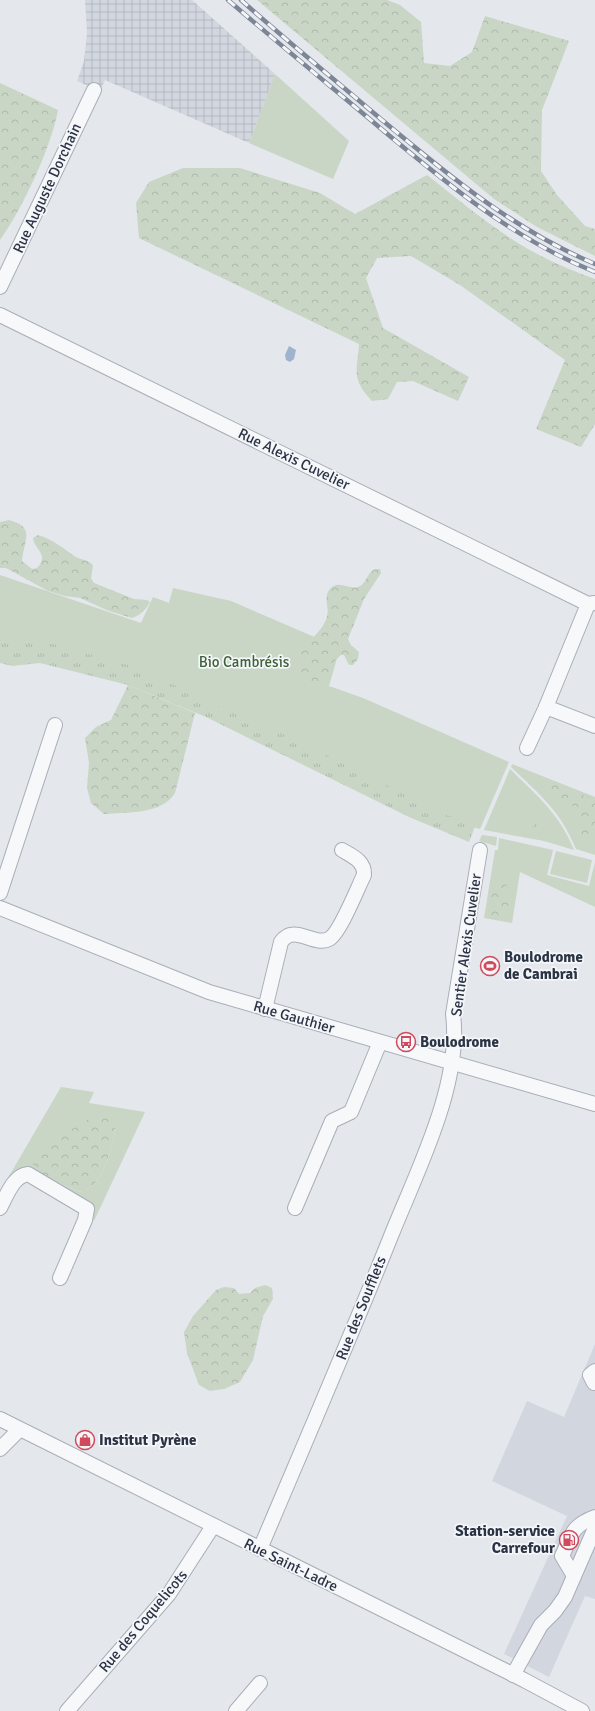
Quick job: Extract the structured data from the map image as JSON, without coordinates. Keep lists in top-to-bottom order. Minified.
{"streets":{"street":["Rue Auguste Dorchain","Rue Alexis Cuvelier","Sentier Alexis Cuvelier","Rue Gauthier","Rue des Soufflets","Rue Saint-Ladre","Rue des Coquelicots"]},"crossings":[["Sentier Alexis Cuvelier","Rue Gauthier"],["Sentier Alexis Cuvelier","Rue des Soufflets"],["Rue Gauthier","Rue des Soufflets"],["Rue des Soufflets","Rue Saint-Ladre"],["Rue Saint-Ladre","Rue des Coquelicots"]],"parks":["Bio Cambrésis"],"places":{"sports":["Boulodrome de Cambrai"],"bus stop":["Boulodrome"],"shop":["Institut Pyrène"],"fuel station":["Station-service Carrefour"]}}
